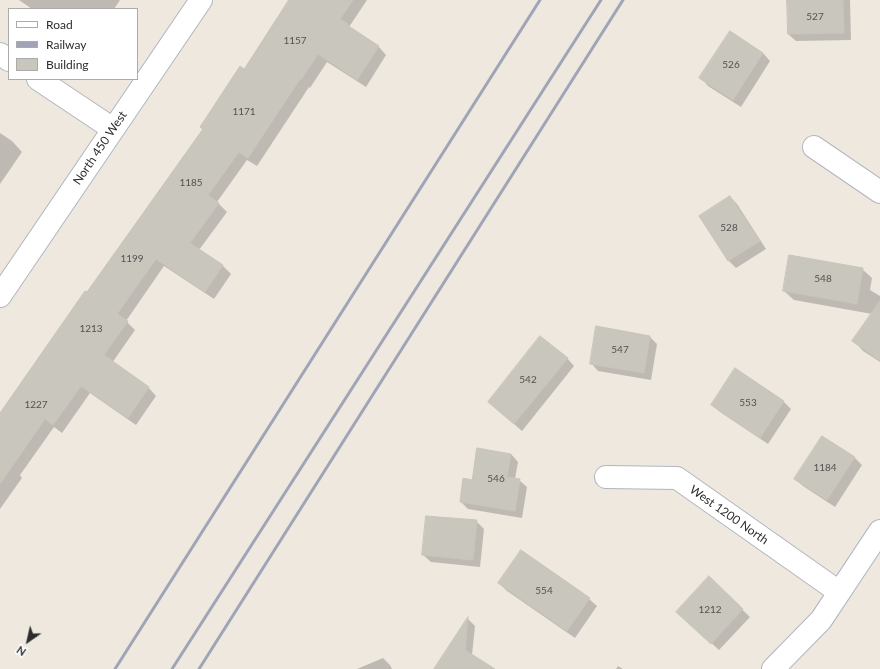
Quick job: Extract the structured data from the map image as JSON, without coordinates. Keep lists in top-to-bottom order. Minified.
{"streets":{"street":["North 450 West","West 1200 North"]},"house_numbers":["527","1157","526","1171","1185","528","1199","548","1213","547","542","553","1227","1184","546","554","1212"],"legend":["Road","Railway","Building"],"north":"bottom left"}
